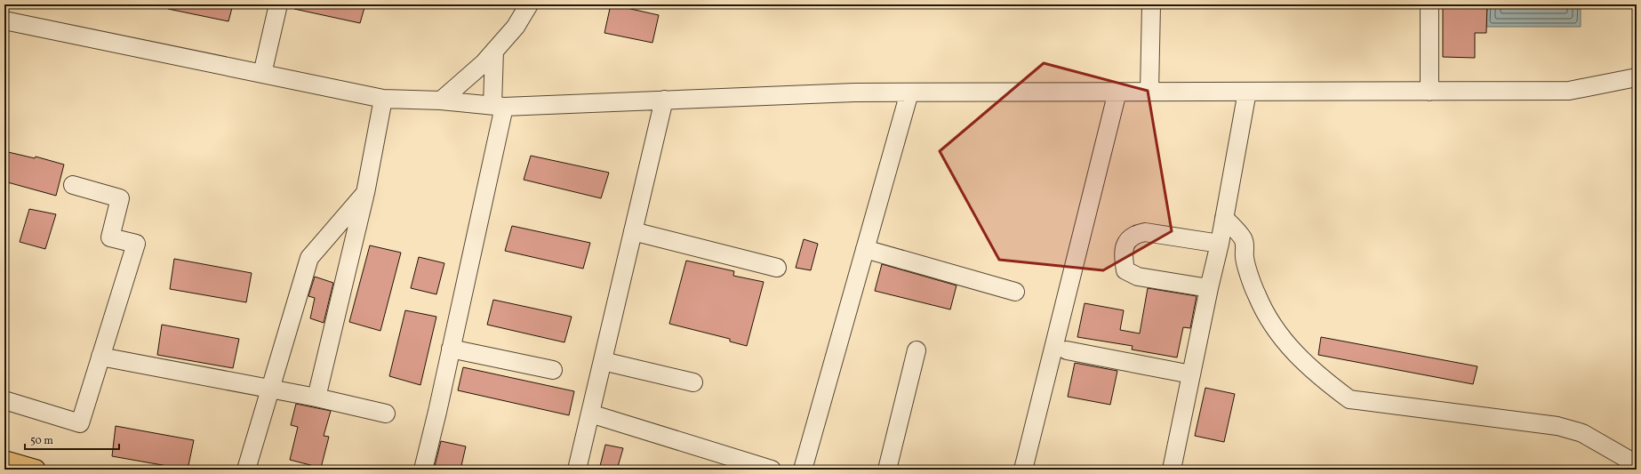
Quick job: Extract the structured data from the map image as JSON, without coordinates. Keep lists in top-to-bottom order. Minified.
{"scale_bar":"50 m"}
